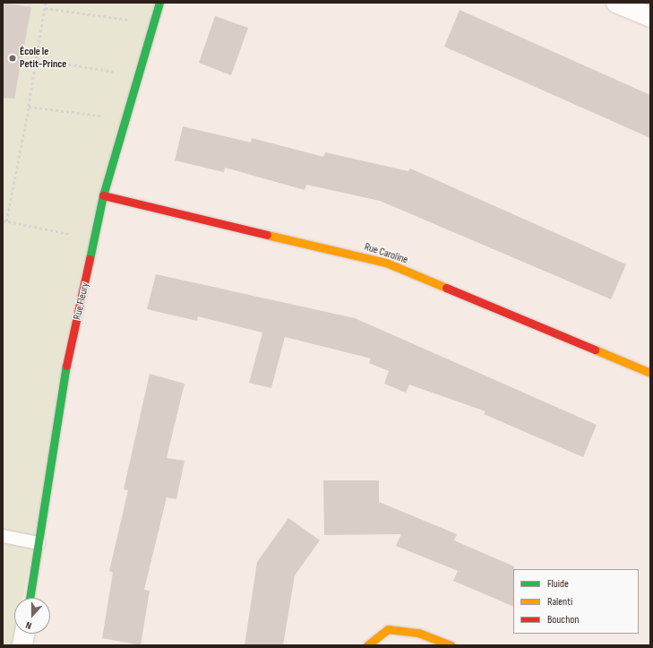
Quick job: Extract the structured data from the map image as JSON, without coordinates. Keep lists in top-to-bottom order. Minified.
{"streets":{"street":["Rue Caroline","Rue Fleury"]},"crossings":[["Rue Caroline","Rue Fleury"]],"places":["École le Petit-Prince"],"legend":["Fluide","Ralenti","Bouchon"],"north":"bottom"}
